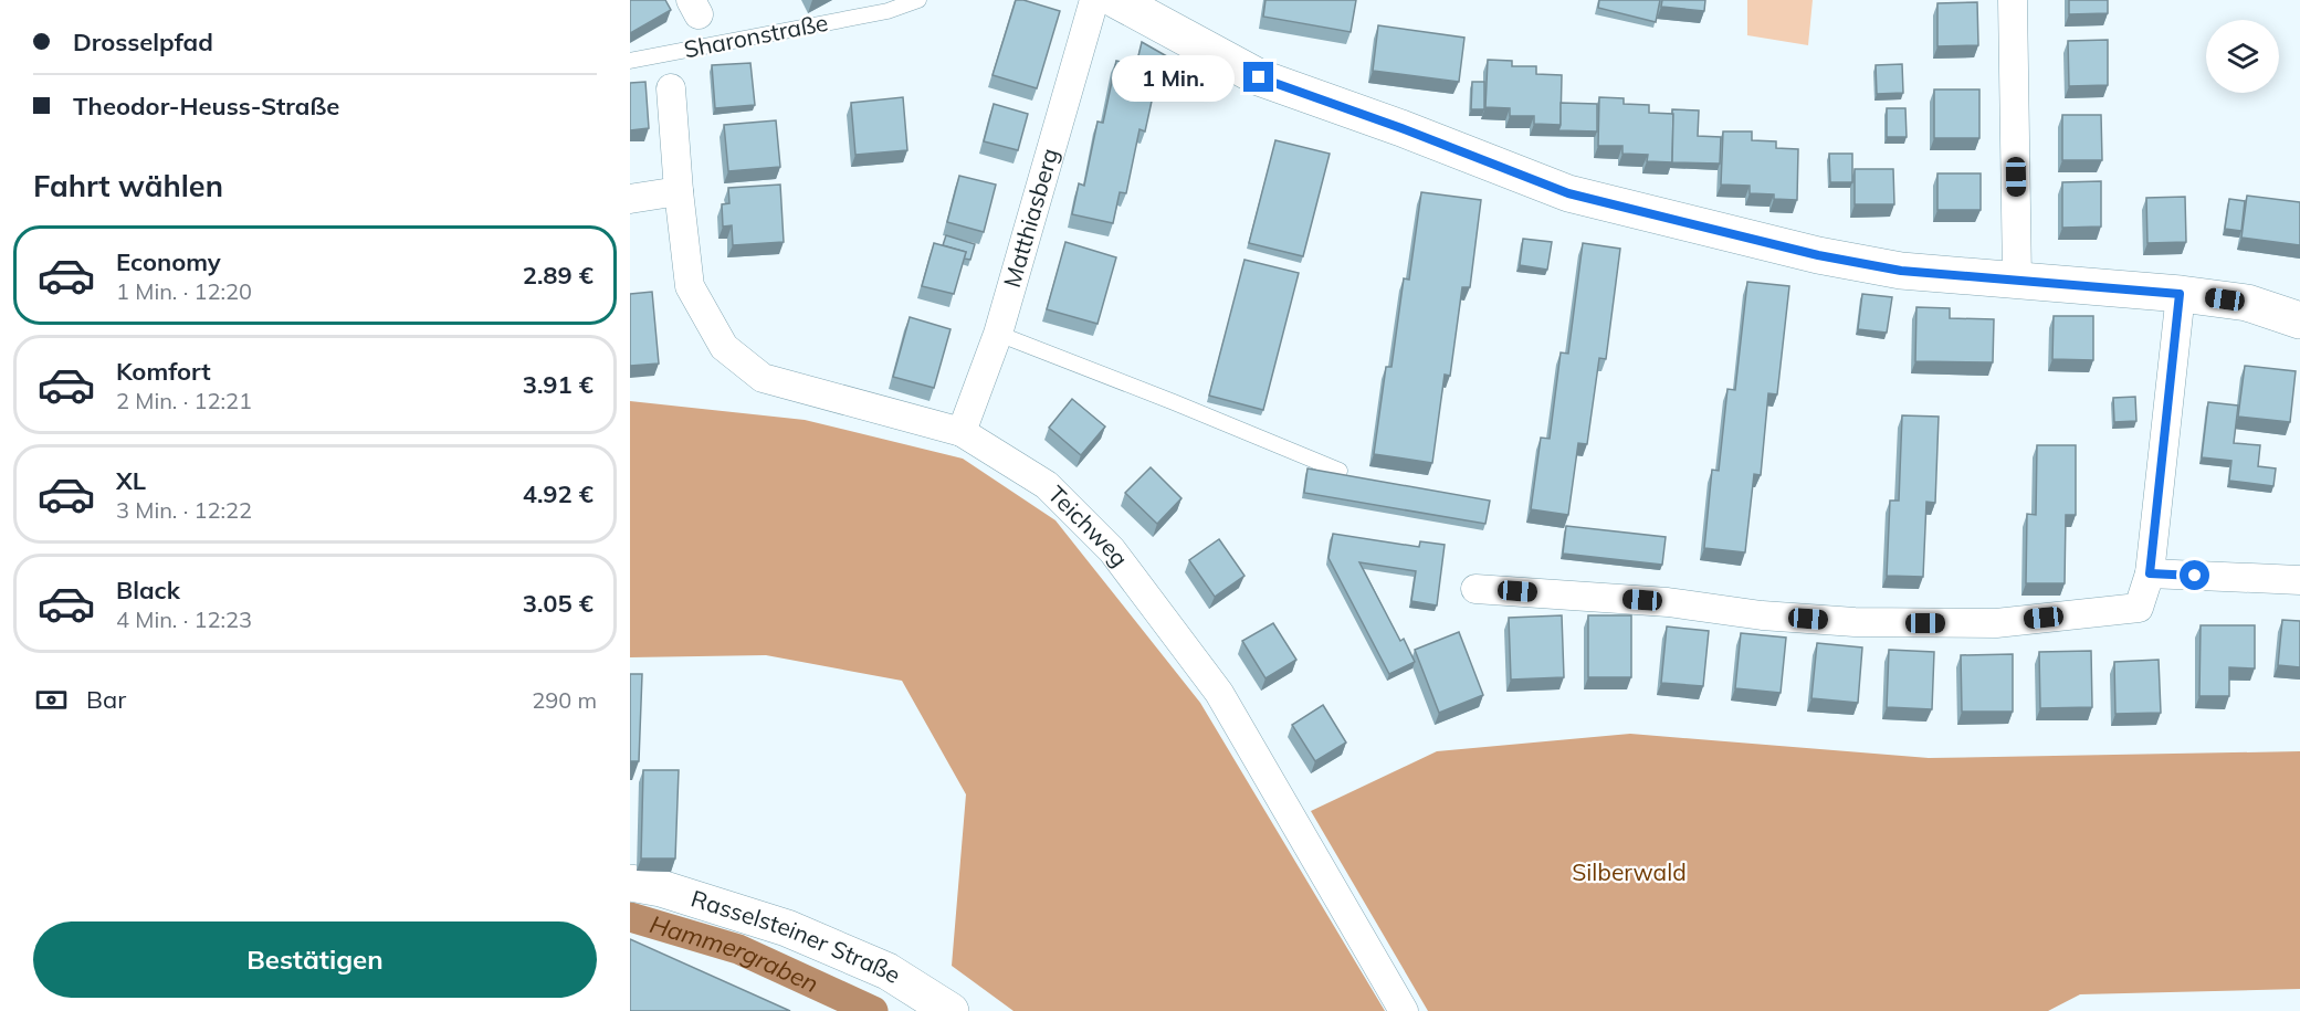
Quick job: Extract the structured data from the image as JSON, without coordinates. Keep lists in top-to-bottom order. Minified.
{"streets":{"street":["Matthiasberg","Teichweg","Rasselsteiner Straße"],"lane":["Sharonstraße"]},"crossings":[["Matthiasberg","Teichweg"]],"water":["Hammergraben"],"parks":["Silberwald"],"page":{"banner":["Drosselpfad","Theodor-Heuss-Straße"],"bubble":"1 Min.","heading":"Fahrt wählen","list":[{"name":"Economy","note":"1 Min. · 12:20","value":"2.89 €"},{"name":"Komfort","note":"2 Min. · 12:21","value":"3.91 €"},{"name":"XL","note":"3 Min. · 12:22","value":"4.92 €"},{"name":"Black","note":"4 Min. · 12:23","value":"3.05 €"}],"pay":["Bar","290 m"],"buttons":"Bestätigen"}}
